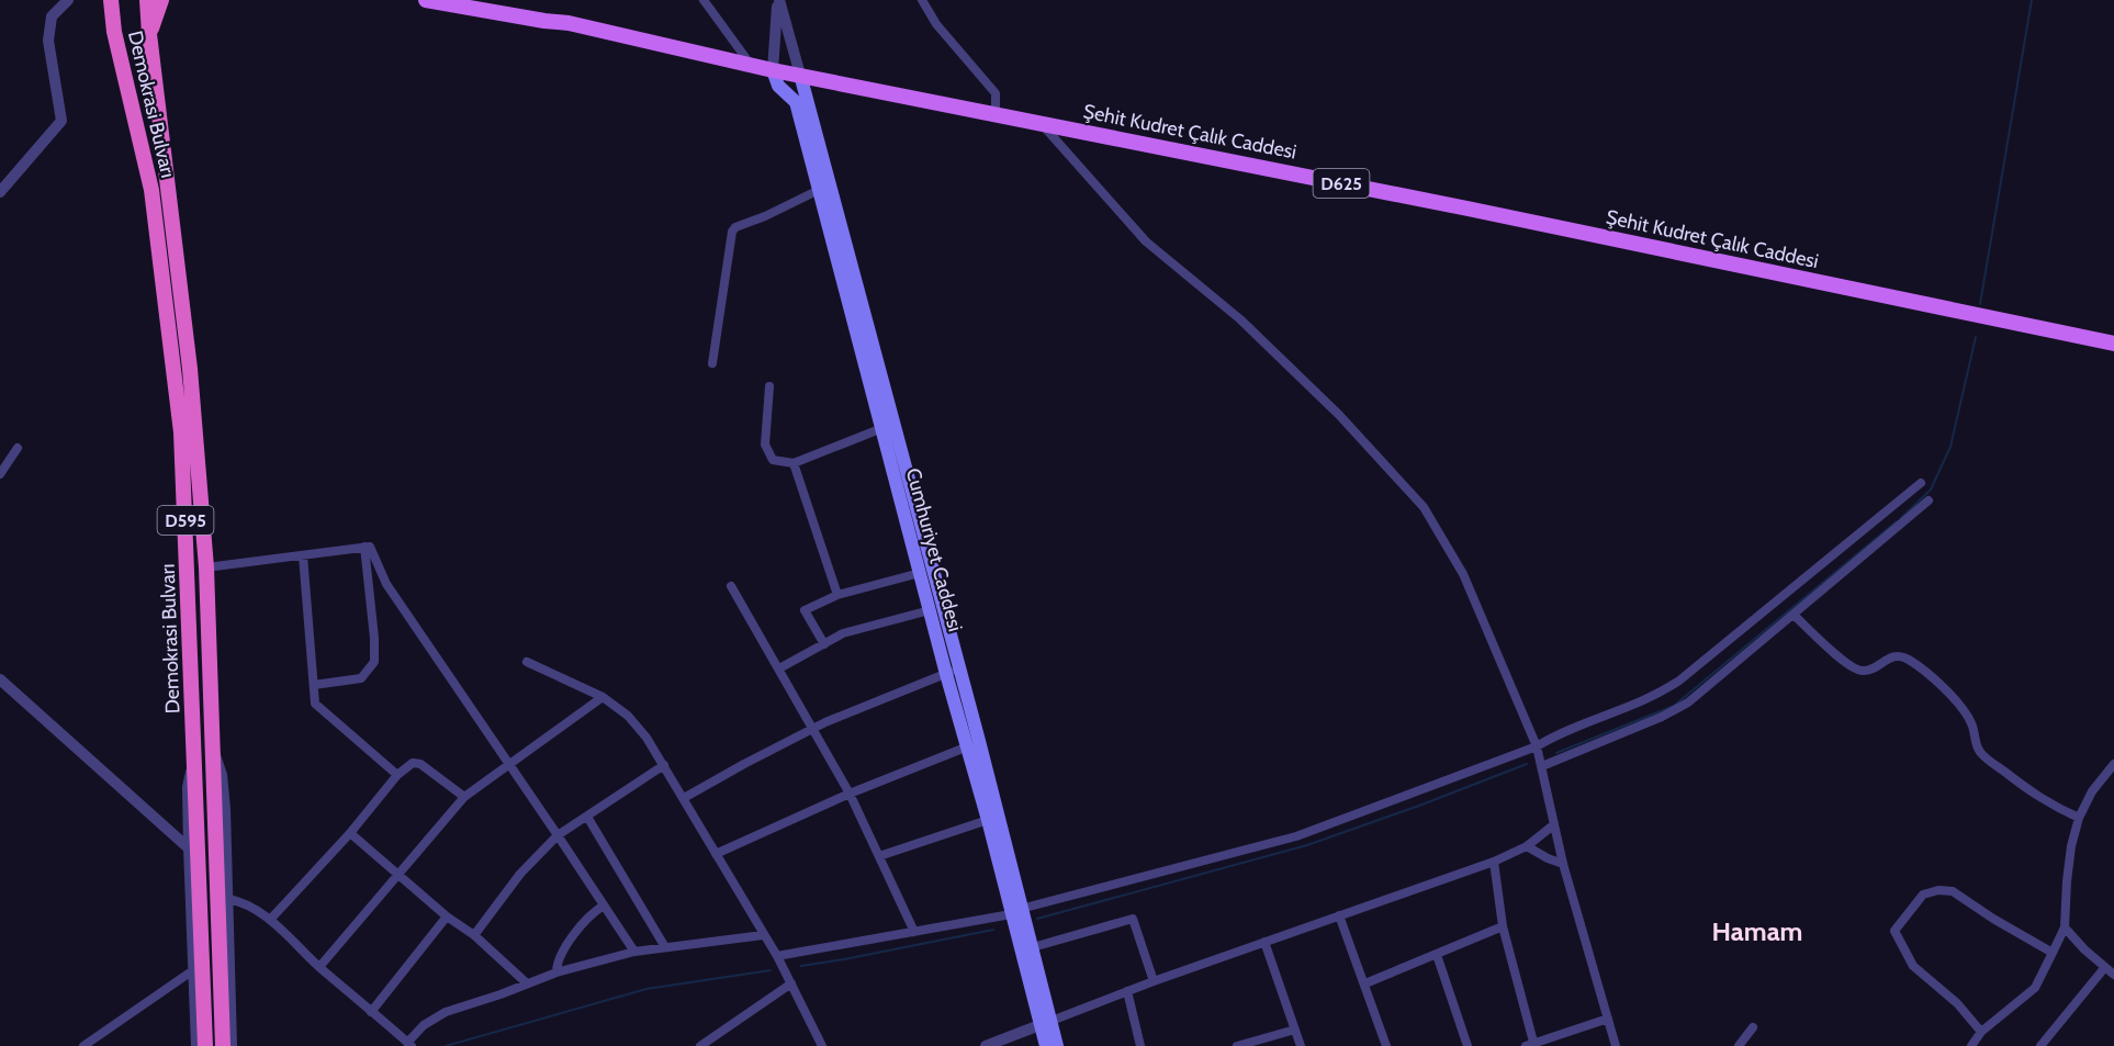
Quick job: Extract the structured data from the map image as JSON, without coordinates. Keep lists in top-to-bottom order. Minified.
{"streets":{"highway":["Demokrasi Bulvarı","D595"],"main road":["Şehit Kudret Çalık Caddesi","D625","Cumhuriyet Caddesi"]},"crossings":[["Şehit Kudret Çalık Caddesi","Cumhuriyet Caddesi"]],"districts":["Hamam"]}
